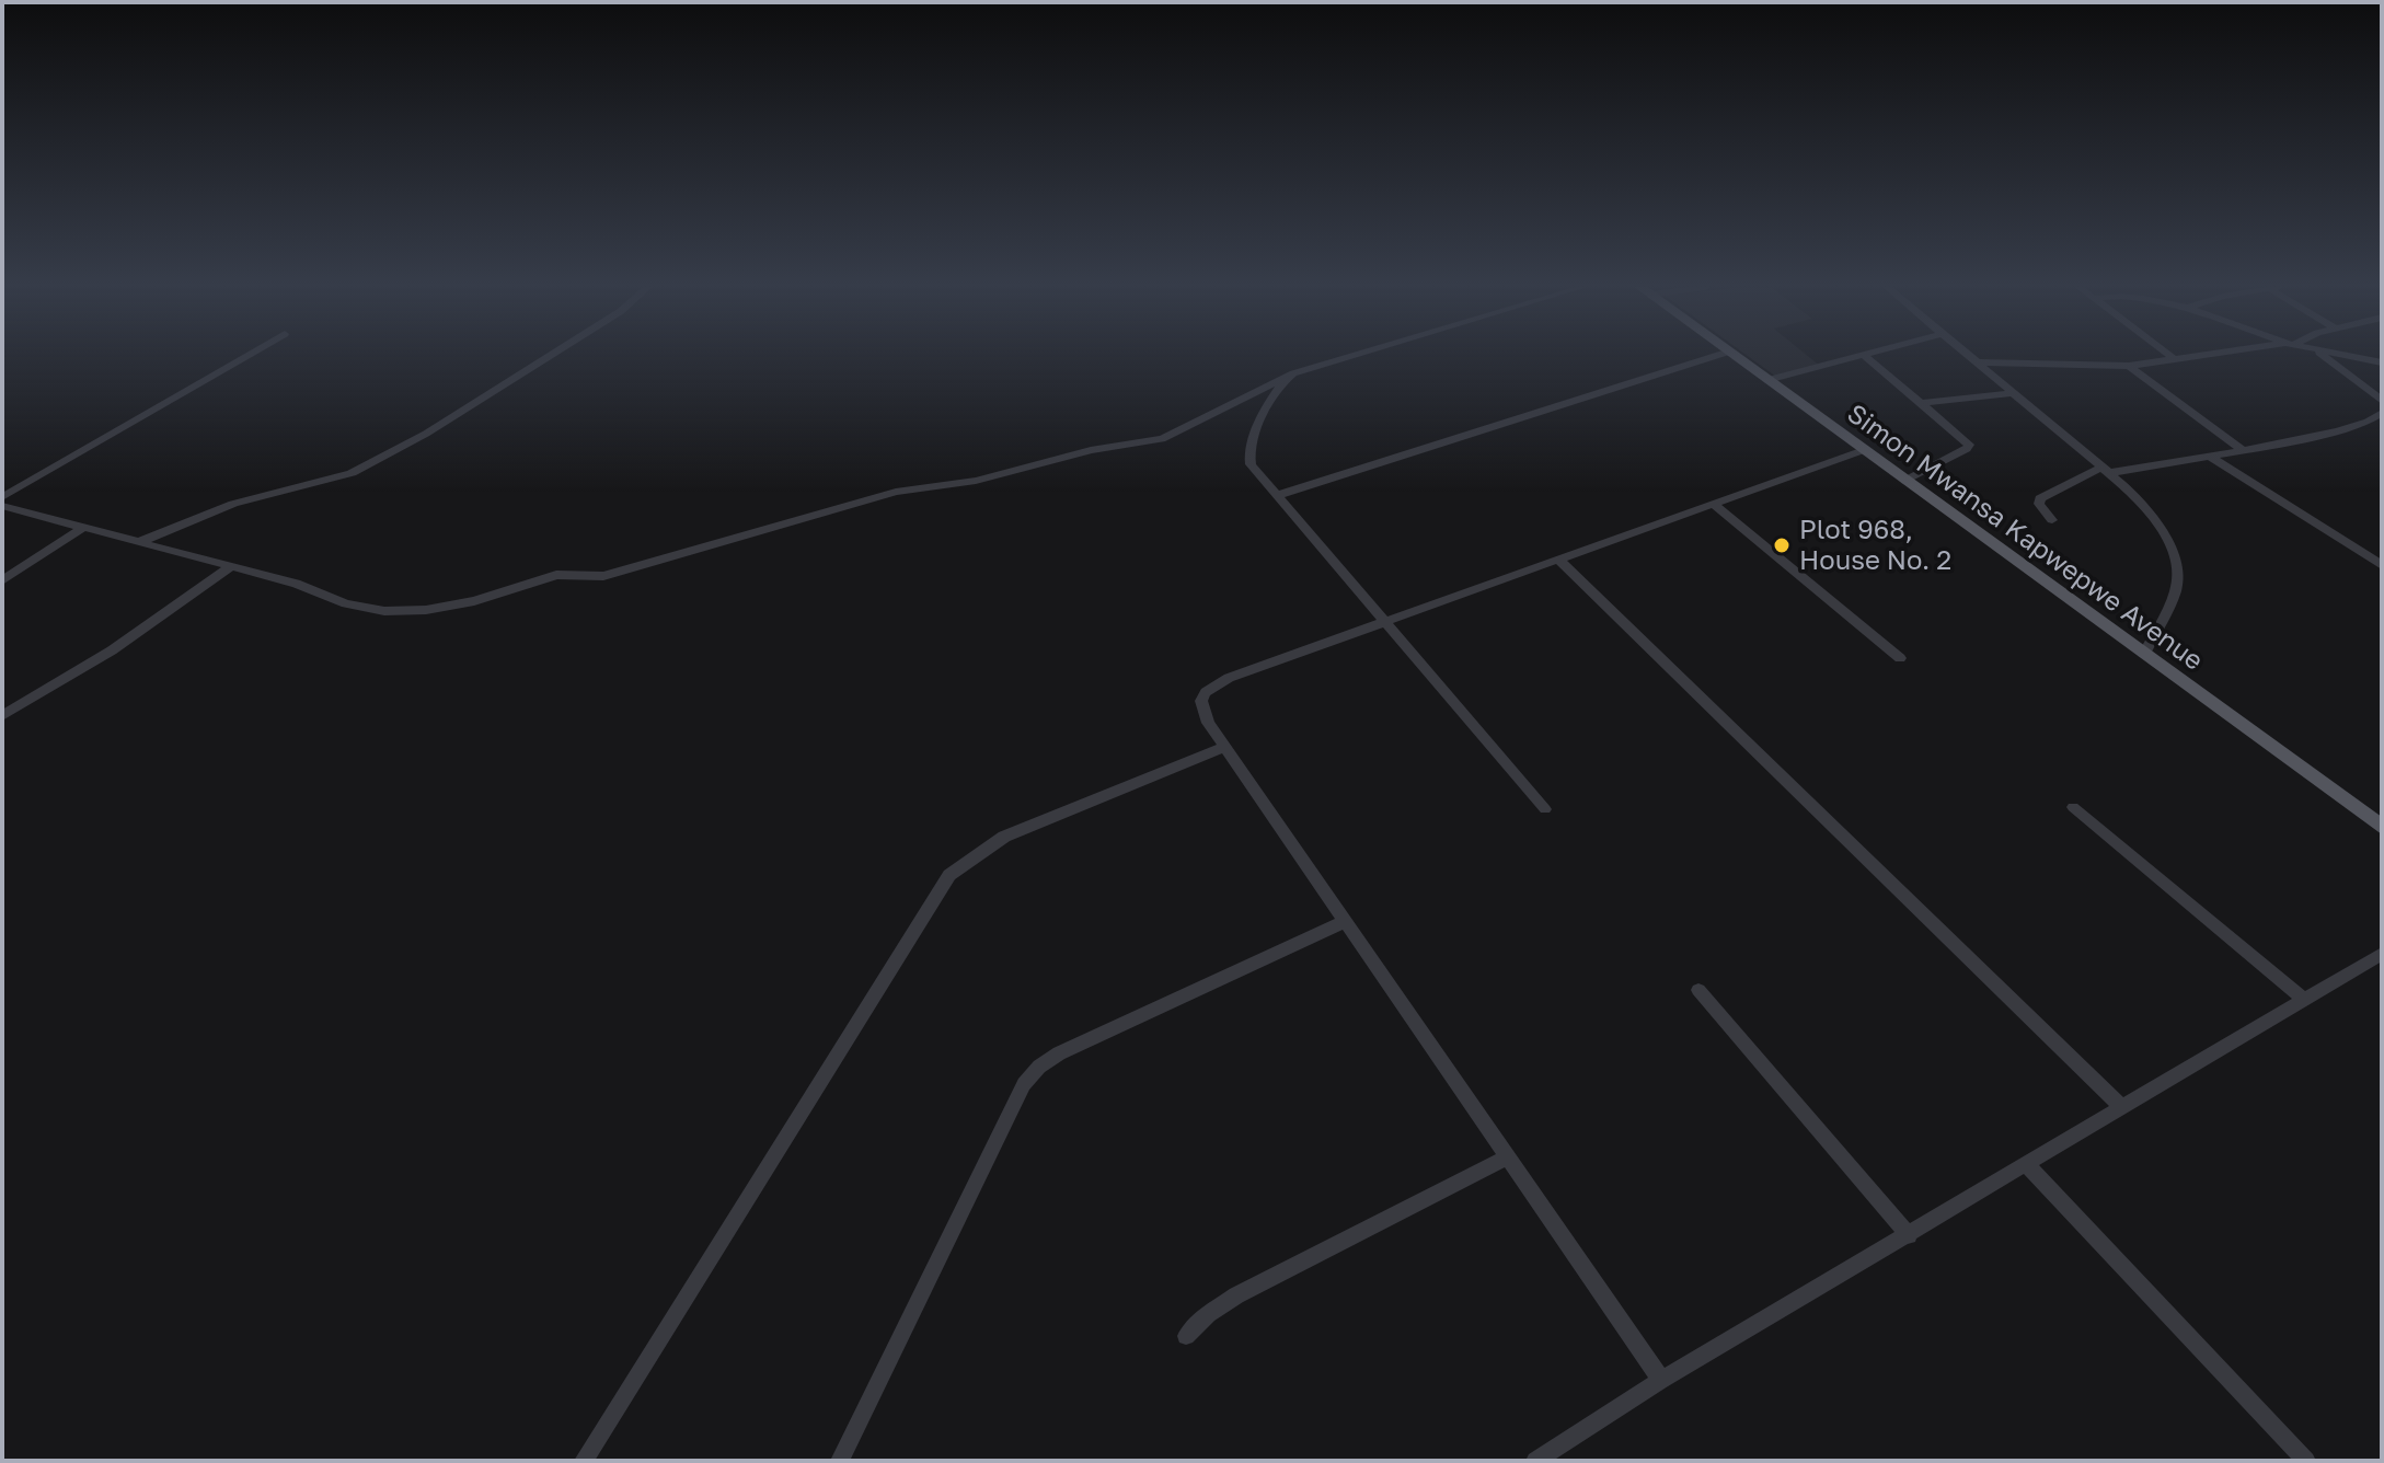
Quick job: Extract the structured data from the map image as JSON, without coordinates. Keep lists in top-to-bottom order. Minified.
{"streets":{"main road":["Simon Mwansa Kapwepwe Avenue"]},"places":["Plot 968, House No. 2"]}
